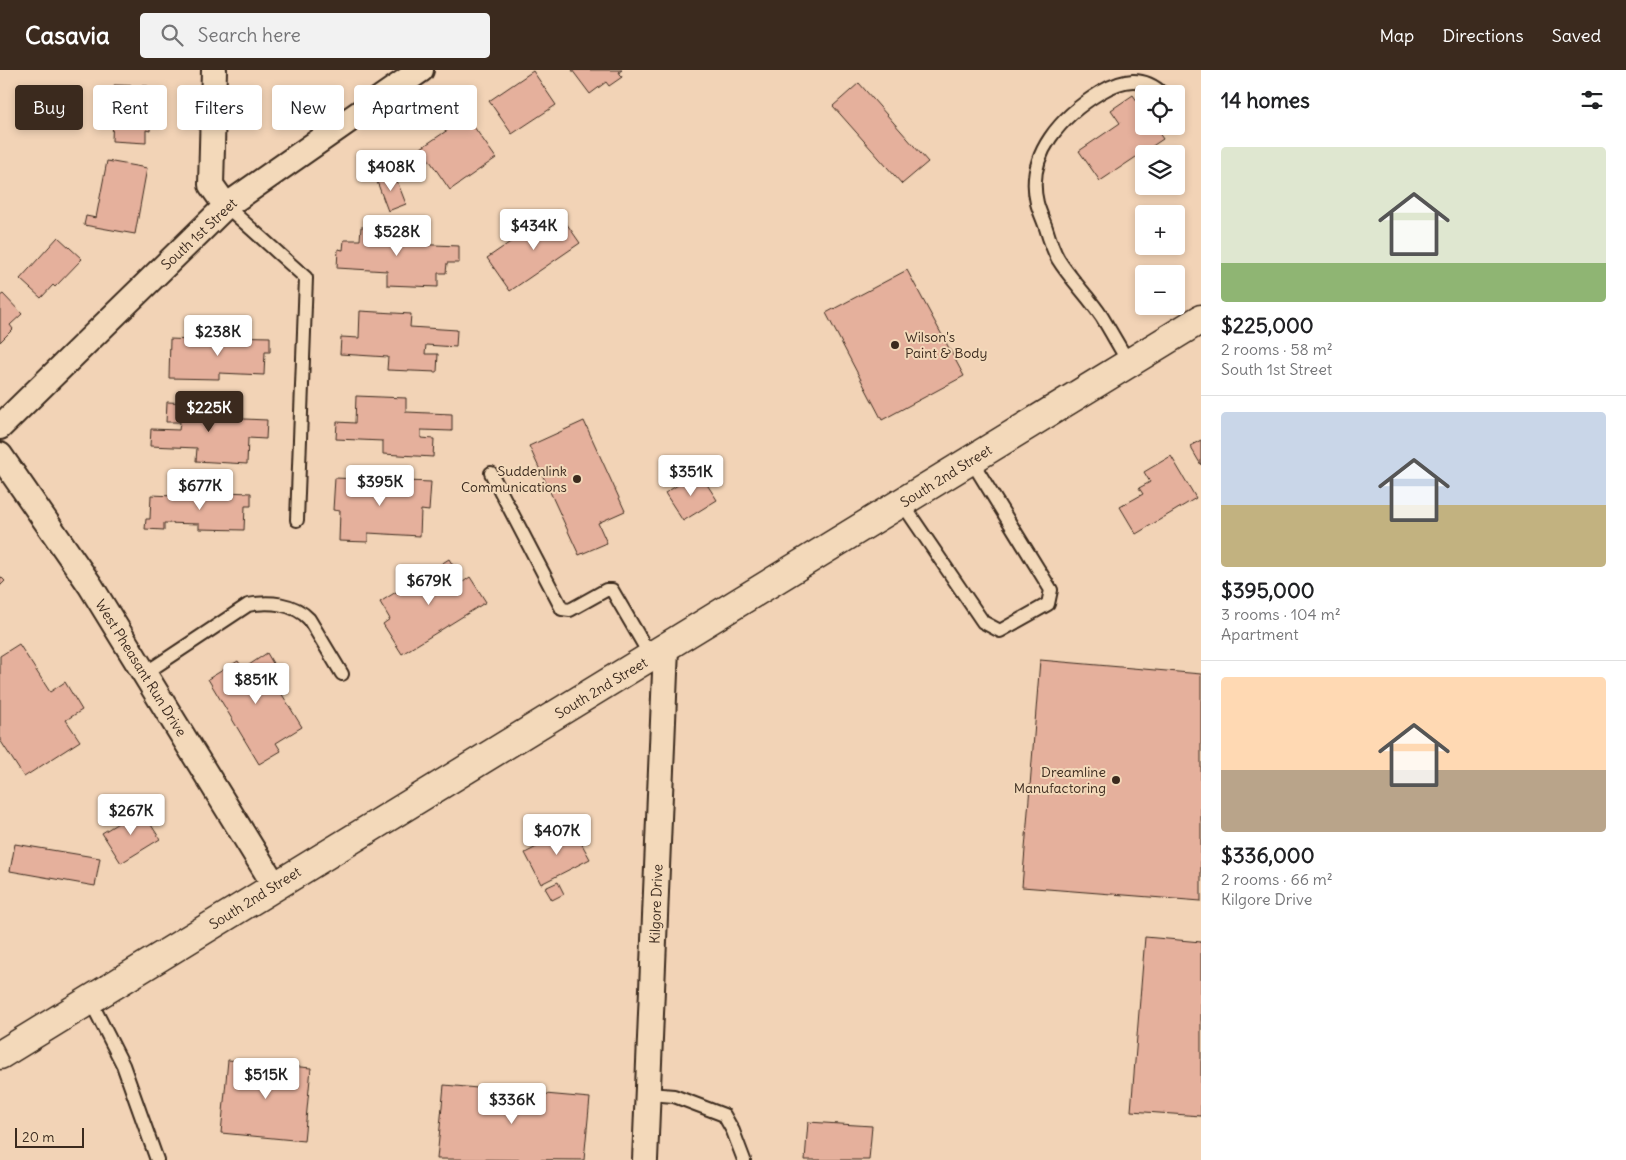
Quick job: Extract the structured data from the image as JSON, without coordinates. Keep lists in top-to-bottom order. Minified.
{"streets":{"main road":["South 2nd Street"],"street":["South 1st Street","West Pheasant Run Drive","Kilgore Drive"]},"crossings":[["South 2nd Street","West Pheasant Run Drive"],["South 2nd Street","Kilgore Drive"]],"places":["Wilson's Paint & Body","Suddenlink Communications","Dreamline Manufactoring"],"scale_bar":"20 m","page":{"header":"Casavia","search":"Search here","nav":["Map","Directions","Saved"],"heading":"14 homes","map_buttons":["+","−"],"chip":["Buy","Rent","Filters","New","Apartment"],"list":[{"name":"$225,000","note":"2 rooms · 58 m² · South 1st Street"},{"name":"$395,000","note":"3 rooms · 104 m² · Apartment"},{"name":"$336,000","note":"2 rooms · 66 m² · Kilgore Drive"}],"price":["$408K","$434K","$528K","$238K","$225K","$351K","$395K","$677K","$679K","$851K","$267K","$407K","$515K","$336K"],"scale":"20 m"}}
